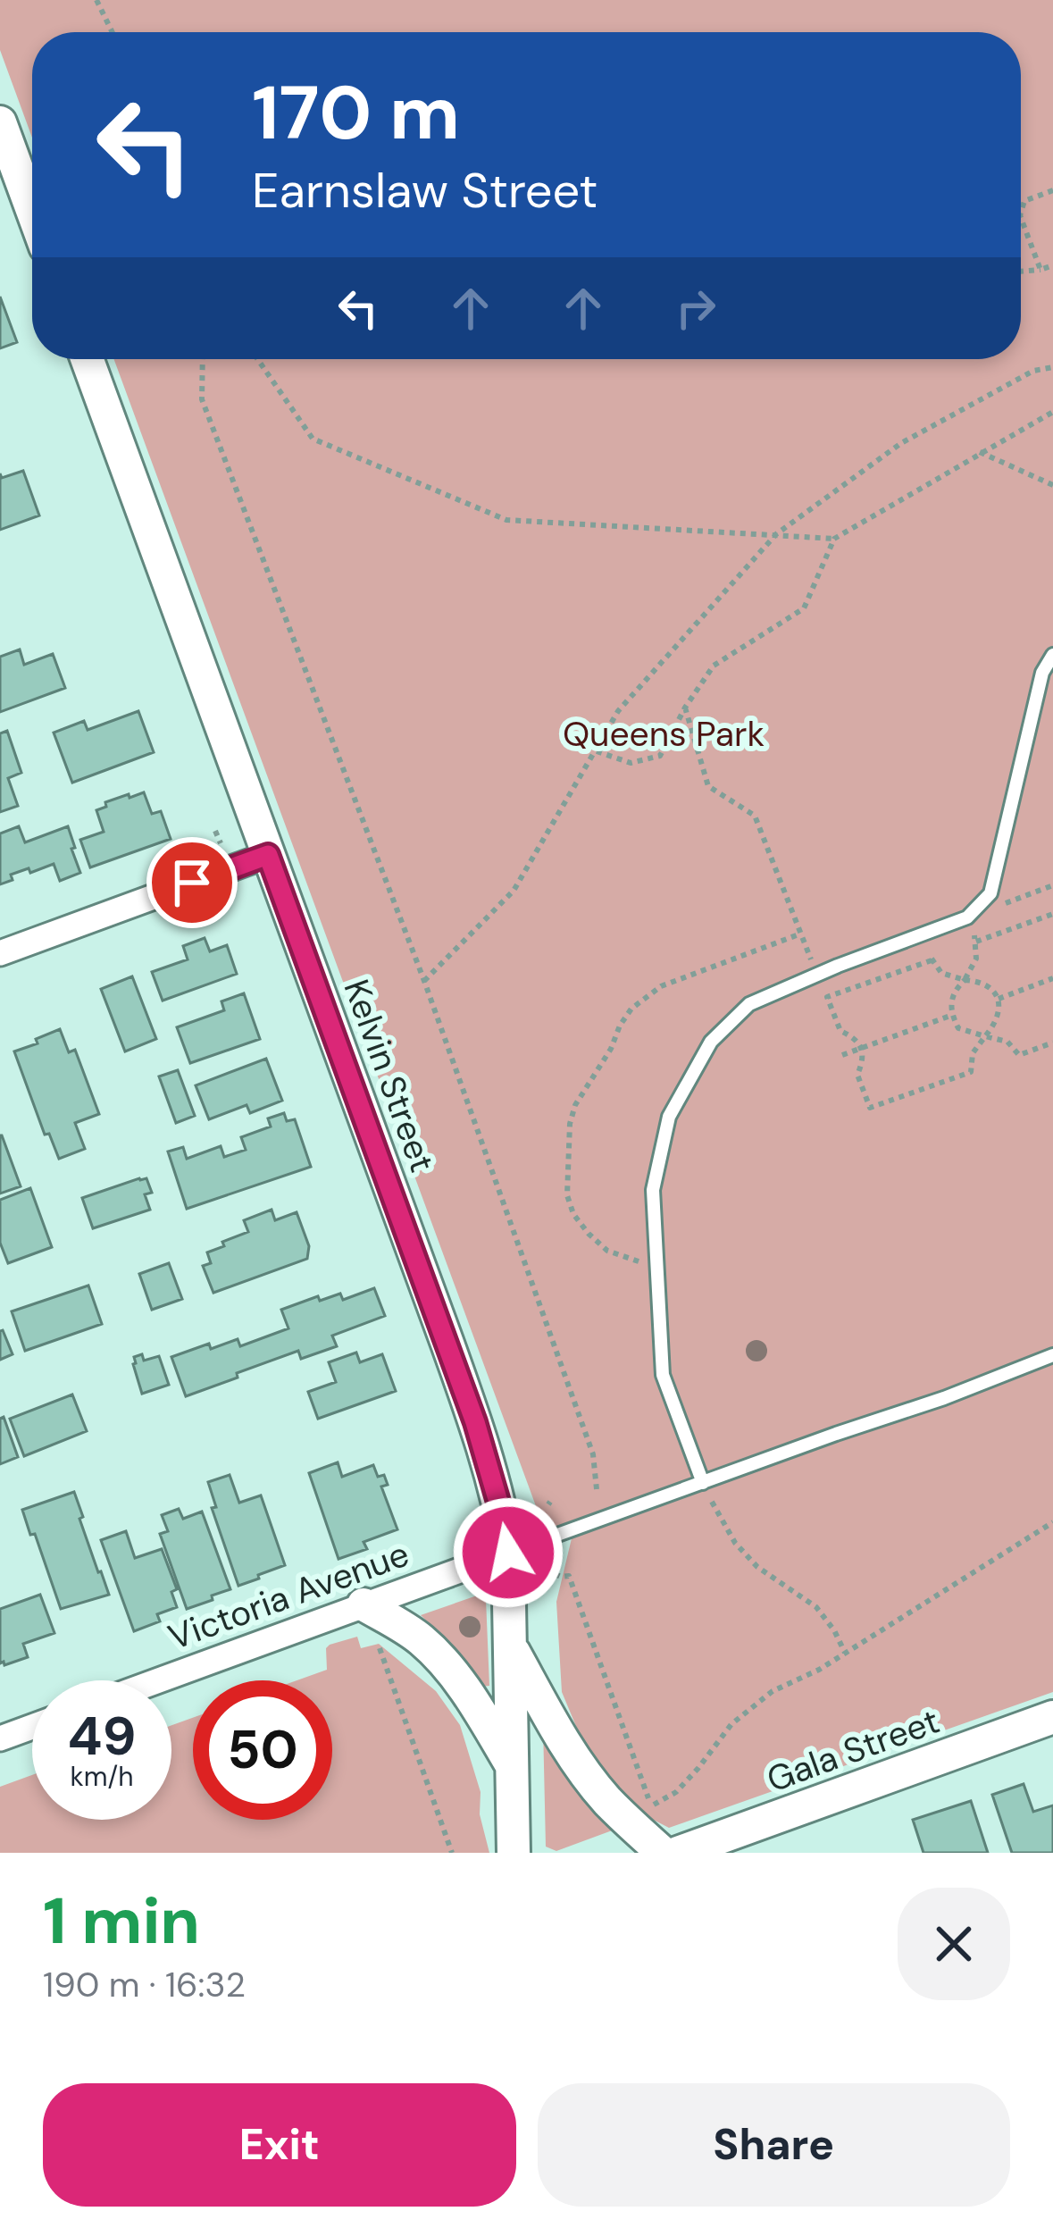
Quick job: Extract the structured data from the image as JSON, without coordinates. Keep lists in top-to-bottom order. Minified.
{"streets":{"main road":["Kelvin Street","Gala Street"],"street":["Victoria Avenue"]},"crossings":[["Kelvin Street","Victoria Avenue"]],"parks":["Queens Park"],"page":{"turn":["170 m","Earnslaw Street"],"speed":"49 km/h","limit":"50","heading":["1 min","190 m · 16:32"],"buttons":["Exit","Share"]}}
